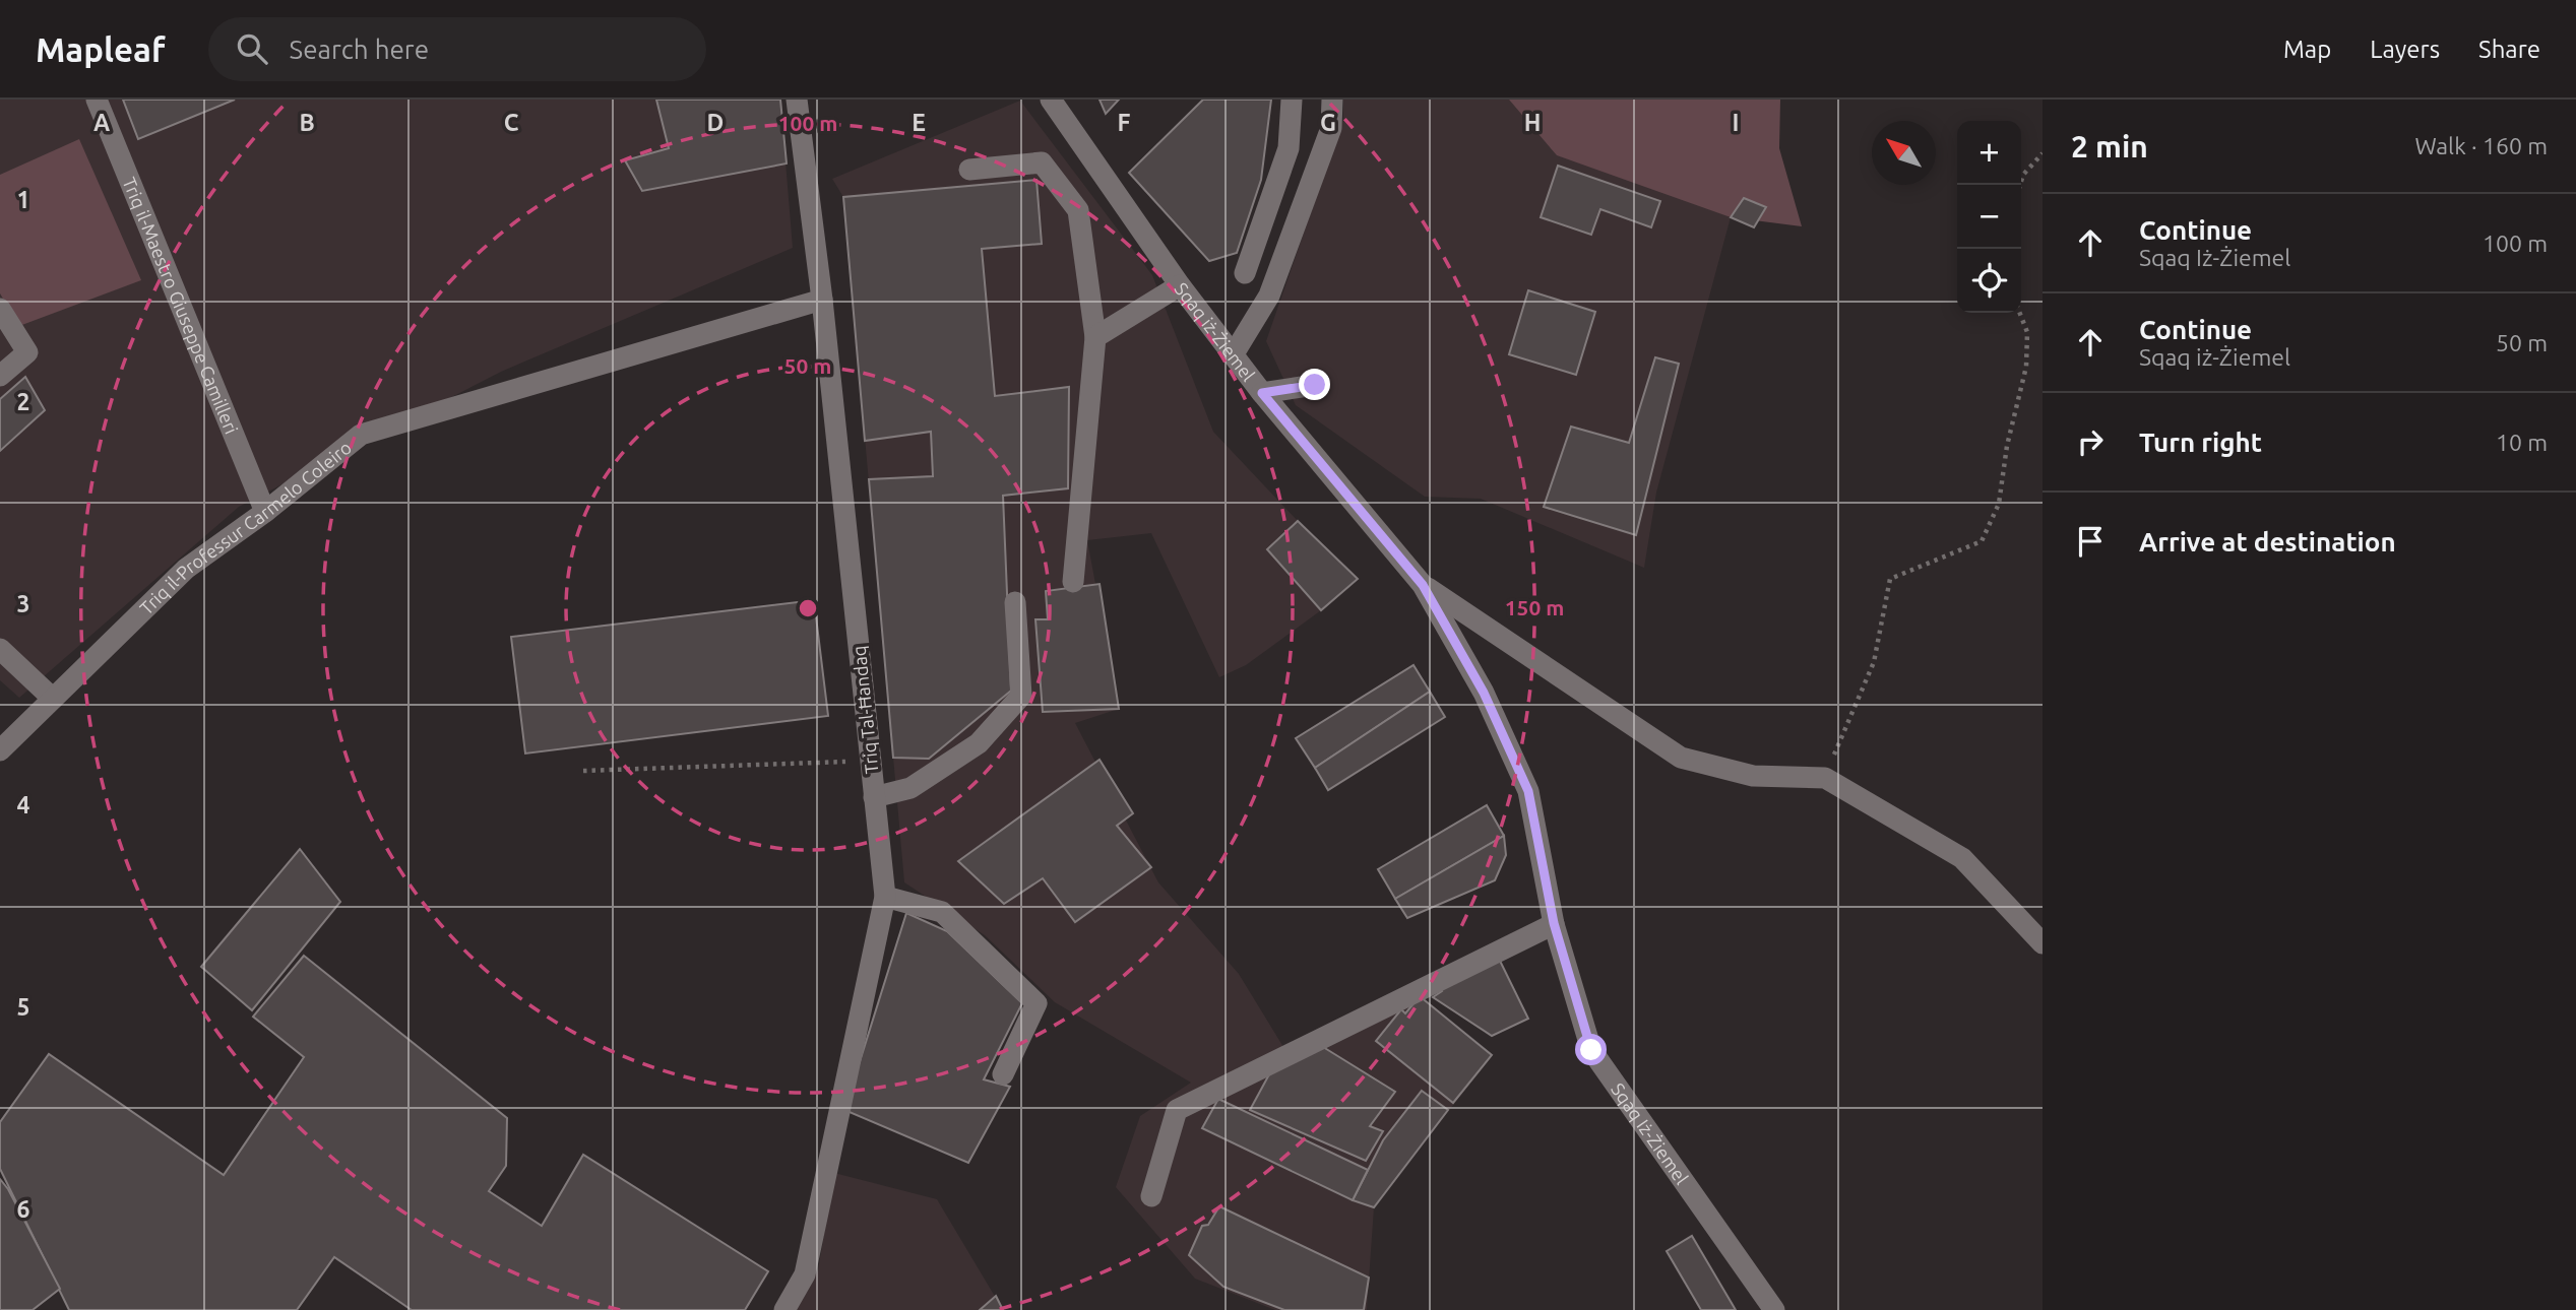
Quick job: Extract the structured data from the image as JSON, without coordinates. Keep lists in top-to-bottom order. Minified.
{"streets":{"street":["Triq il-Maestro Giuseppe Camilleri","Sqaq iż-Żiemel","Triq il-Professur Carmelo Coleiro","Triq Tal-Ħandaq","Sqaq Iż-Żiemel"]},"crossings":[["Triq il-Maestro Giuseppe Camilleri","Triq il-Professur Carmelo Coleiro"],["Sqaq iż-Żiemel","Sqaq Iż-Żiemel"],["Triq il-Professur Carmelo Coleiro","Triq Tal-Ħandaq"]],"north":"top left","page":{"header":"Mapleaf","search":"Search here","nav":["Map","Layers","Share"],"heading":["2 min","Walk · 160 m"],"map_buttons":["+","−"],"list":[["Continue","Sqaq Iż-Żiemel","100 m"],["Continue","Sqaq iż-Żiemel","50 m"],["Turn right","10 m"],"Arrive at destination"]},"grid":{"columns":["A","B","C","D","E","F","G","H","I"],"rows":["1","2","3","4","5","6"]},"rings":["100 m","50 m","150 m"]}
